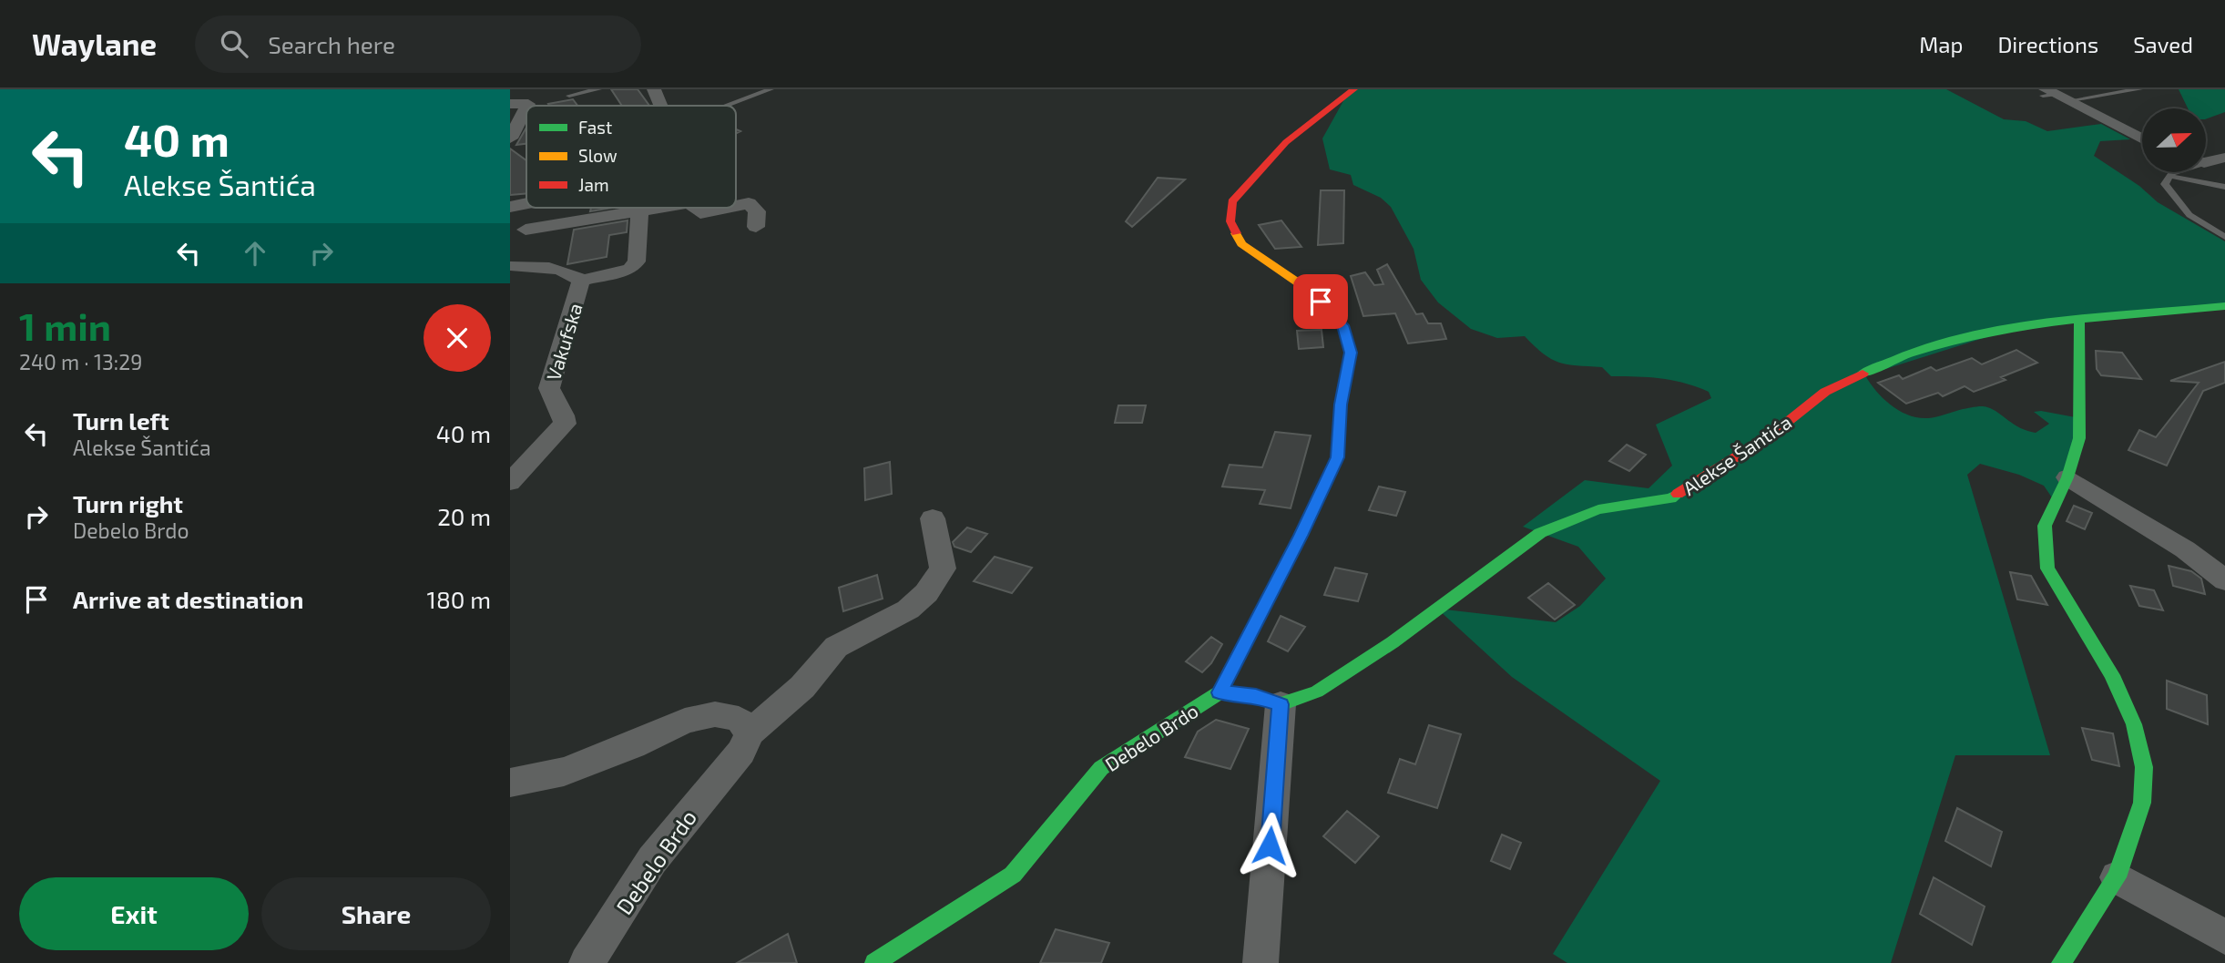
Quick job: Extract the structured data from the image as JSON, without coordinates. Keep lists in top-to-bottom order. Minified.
{"streets":{"street":["Vakufska","Alekse Šantića","Debelo Brdo"]},"legend":["Fast","Slow","Jam"],"north":"right","page":{"header":"Waylane","search":"Search here","nav":["Map","Directions","Saved"],"turn":["40 m","Alekse Šantića"],"heading":["1 min","240 m · 13:29"],"list":[{"name":"Turn left","note":"Alekse Šantića","value":"40 m"},{"name":"Turn right","note":"Debelo Brdo","value":"20 m"},{"name":"Arrive at destination","value":"180 m"}],"buttons":["Exit","Share"]}}
